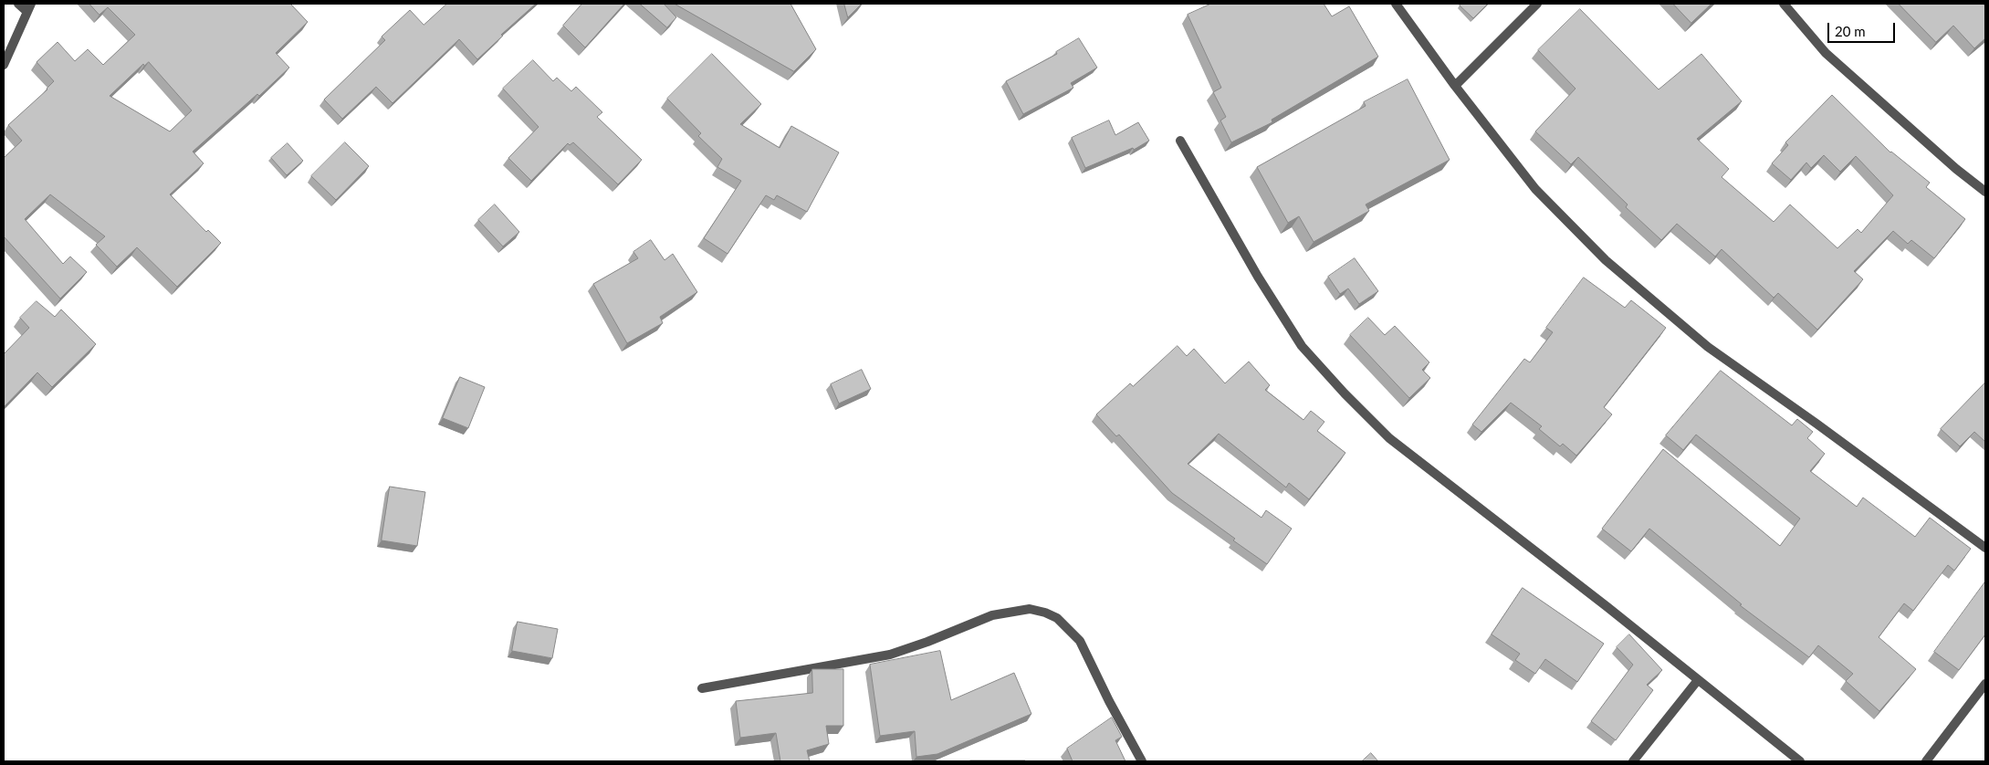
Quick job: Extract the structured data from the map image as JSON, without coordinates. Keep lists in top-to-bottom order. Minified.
{"scale_bar":"20 m"}
